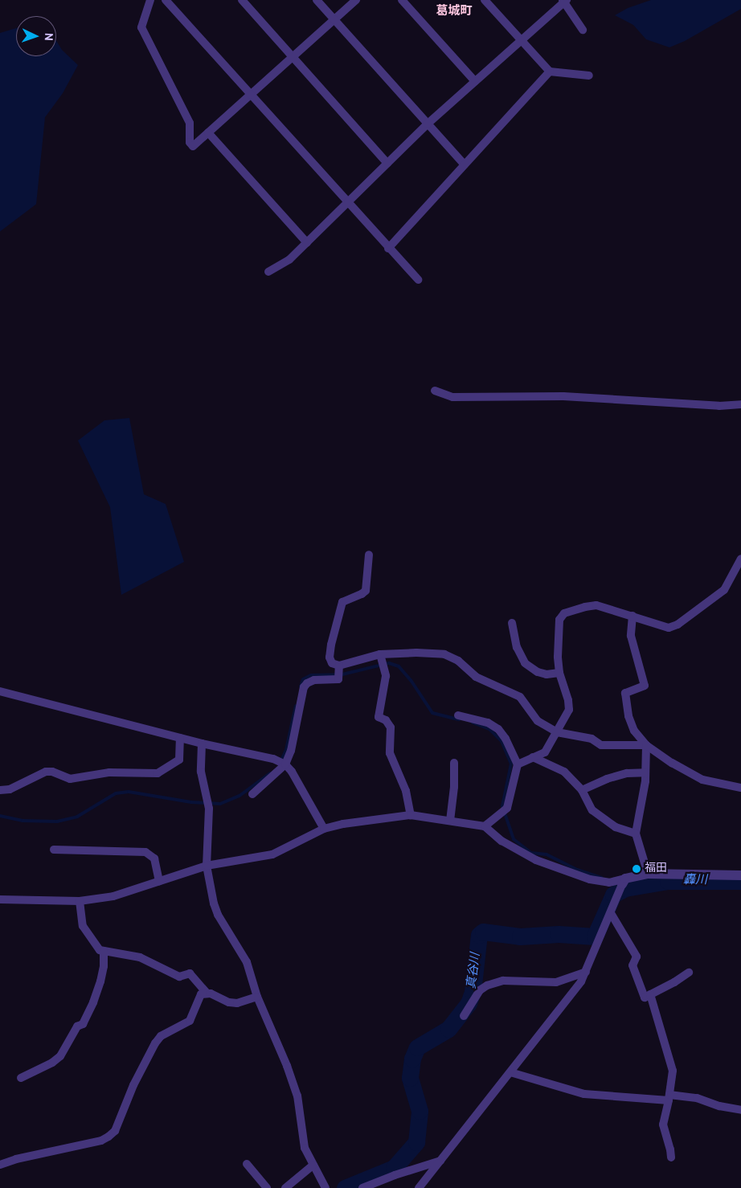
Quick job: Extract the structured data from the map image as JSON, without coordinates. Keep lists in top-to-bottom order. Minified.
{"districts":["葛城町"],"water":["轟川","真谷川"],"places":["福田"],"north":"right"}
